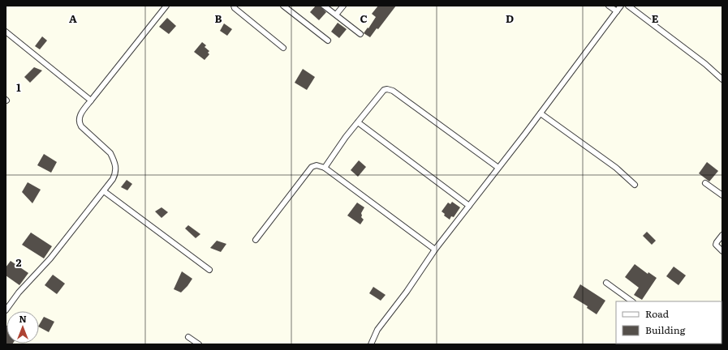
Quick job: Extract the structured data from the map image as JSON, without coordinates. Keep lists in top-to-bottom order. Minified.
{"legend":["Road","Building"],"north":"top","grid":{"columns":["A","B","C","D","E"],"rows":["1","2"]}}
